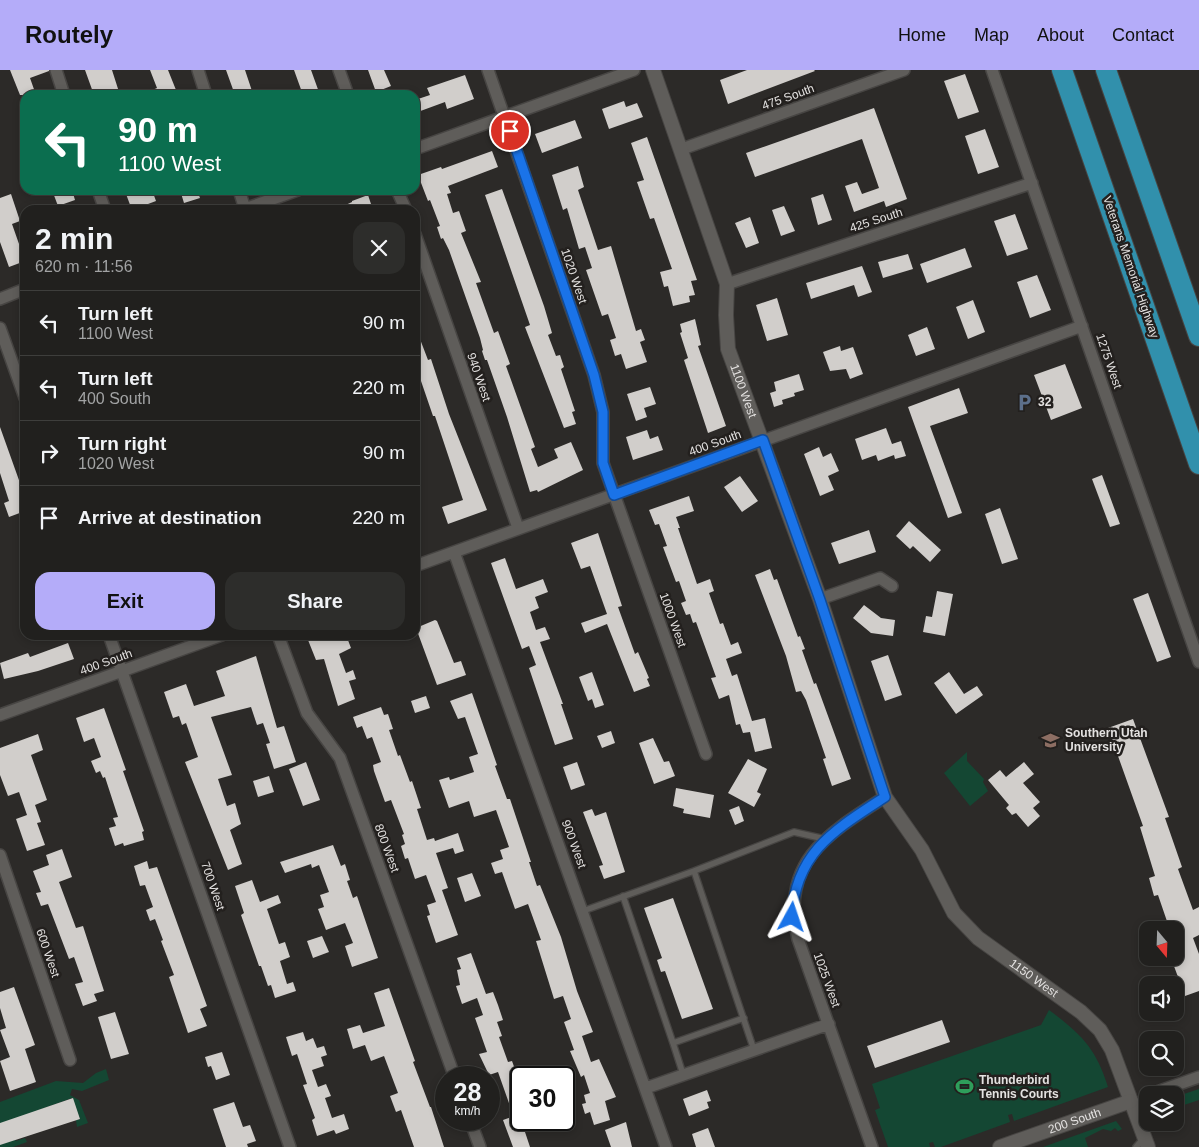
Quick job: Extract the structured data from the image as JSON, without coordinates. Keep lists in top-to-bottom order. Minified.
{"streets":{"highway":["Veterans Memorial Highway"],"street":["475 South","425 South","1020 West","1275 West","940 West","1100 West","400 South","1000 West","900 West","800 West","700 West","600 West","1150 West","1025 West","200 South"]},"crossings":[["475 South","1100 West"],["425 South","1275 West"],["425 South","1100 West"],["1020 West","400 South"],["1020 West","1000 West"],["1275 West","400 South"],["940 West","400 South"],["1100 West","400 South"],["1100 West","1150 West"],["1100 West","1025 West"],["400 South","1000 West"],["400 South","900 West"],["400 South","700 West"],["1150 West","200 South"]],"places":{"parking":["32"],"school or university":["Southern Utah University"],"sports":["Thunderbird Tennis Courts"]},"north":"bottom","page":{"header":"Routely","nav":["Home","Map","About","Contact"],"turn":["90 m","1100 West"],"heading":["2 min","620 m · 11:56"],"list":[{"name":"Turn left","note":"1100 West","value":"90 m"},{"name":"Turn left","note":"400 South","value":"220 m"},{"name":"Turn right","note":"1020 West","value":"90 m"},{"name":"Arrive at destination","value":"220 m"}],"buttons":["Exit","Share"],"speed":"28 km/h","limit":"30"}}
